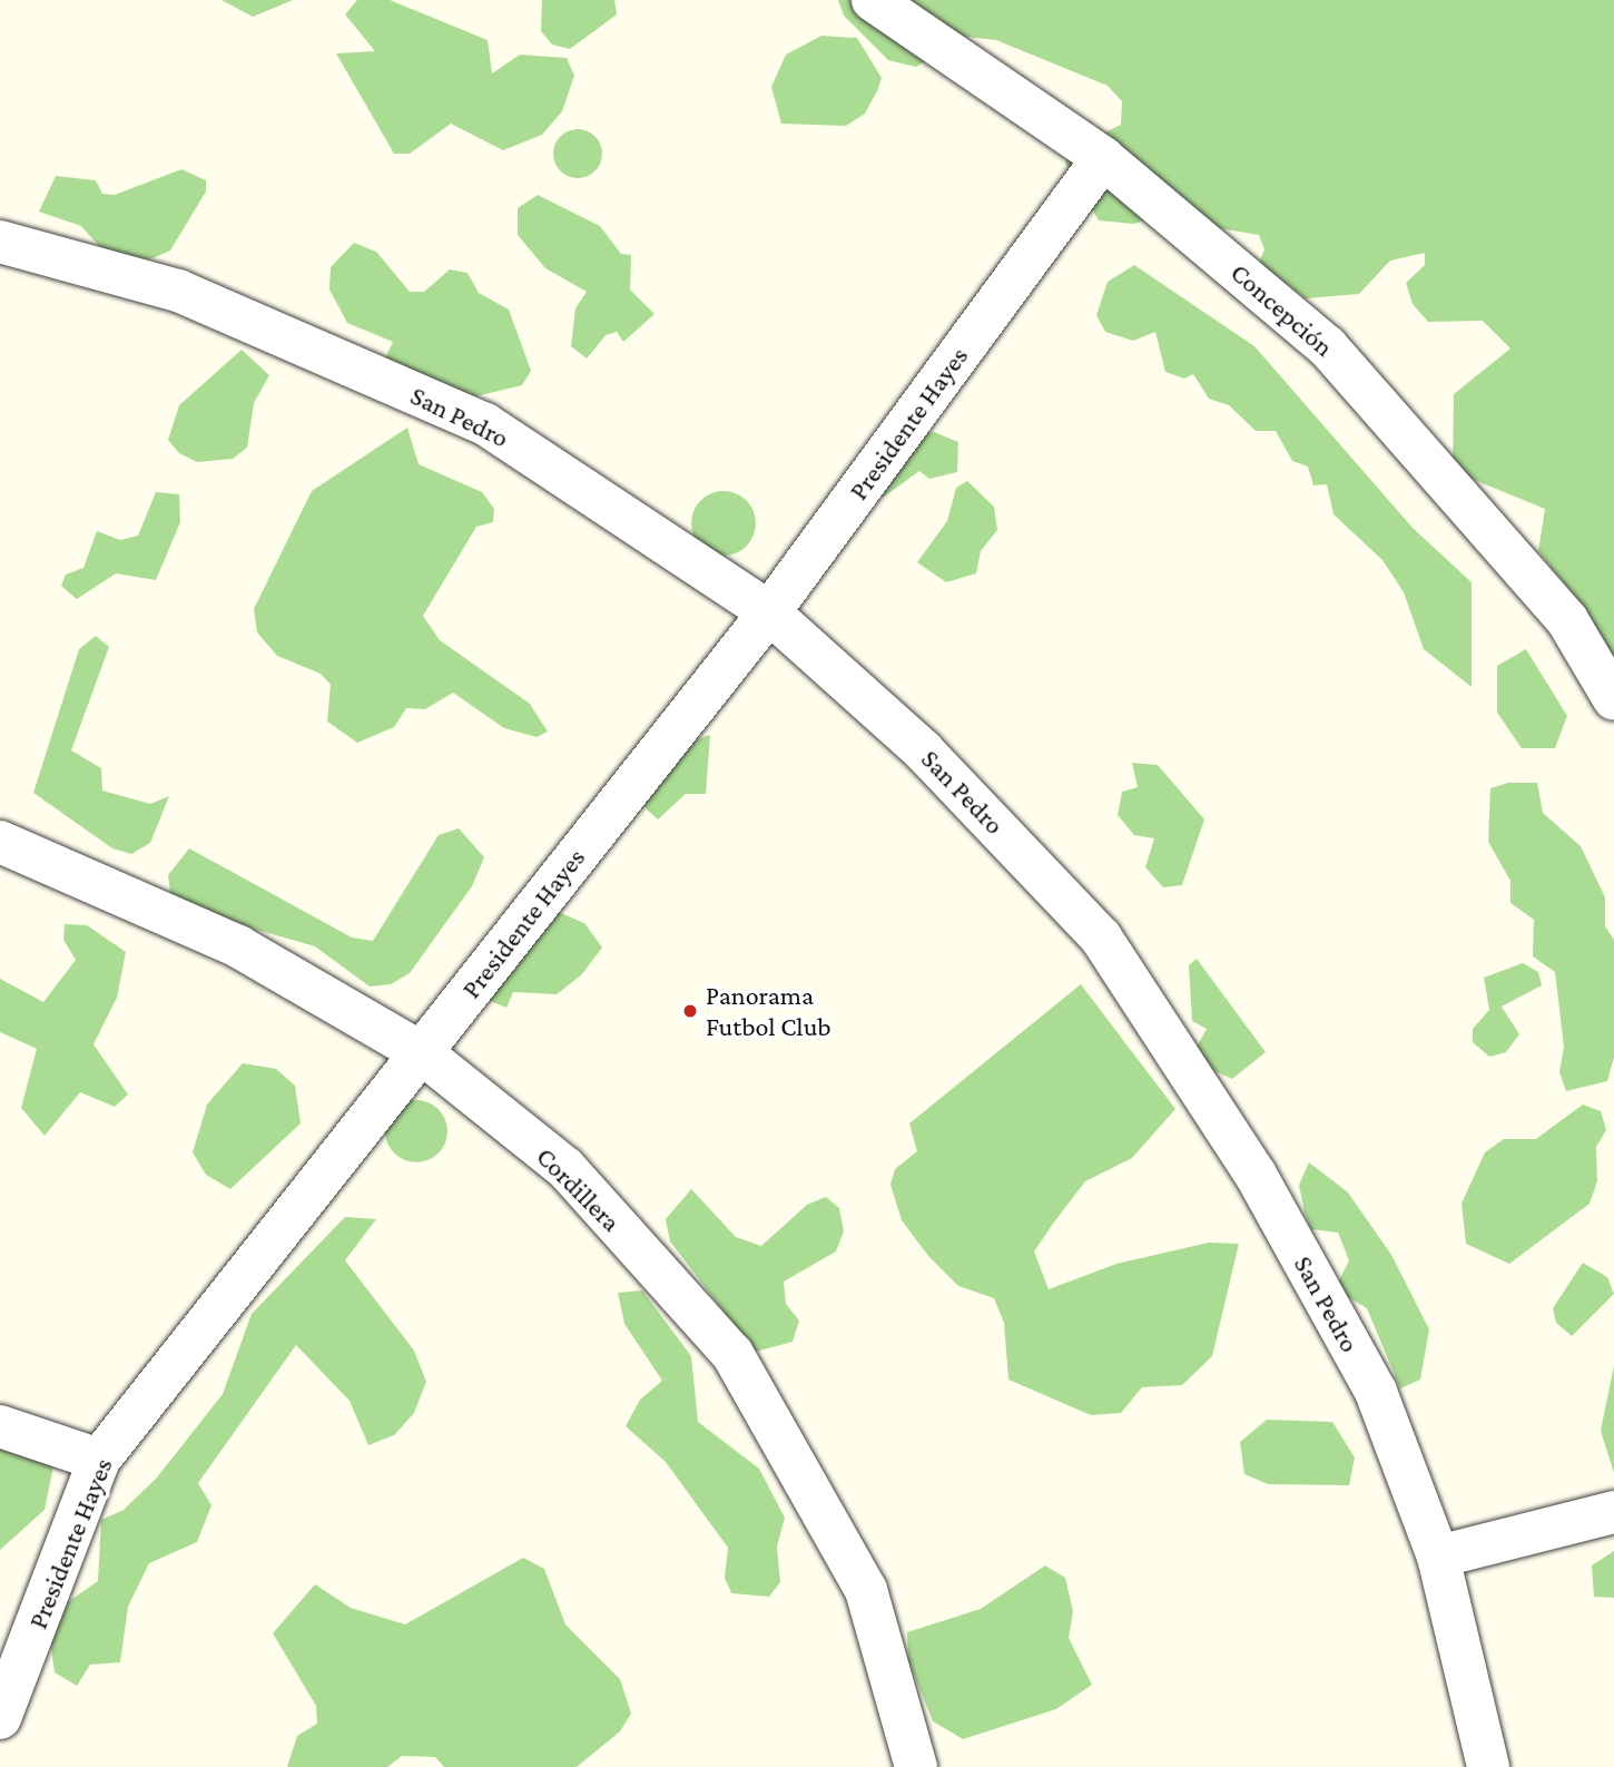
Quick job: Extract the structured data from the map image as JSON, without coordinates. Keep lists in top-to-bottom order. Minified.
{"streets":{"street":["Concepción","San Pedro","Presidente Hayes","Cordillera"]},"crossings":[["Concepción","Presidente Hayes"],["San Pedro","Presidente Hayes"],["Presidente Hayes","Cordillera"]],"places":["Panorama Futbol Club"]}
